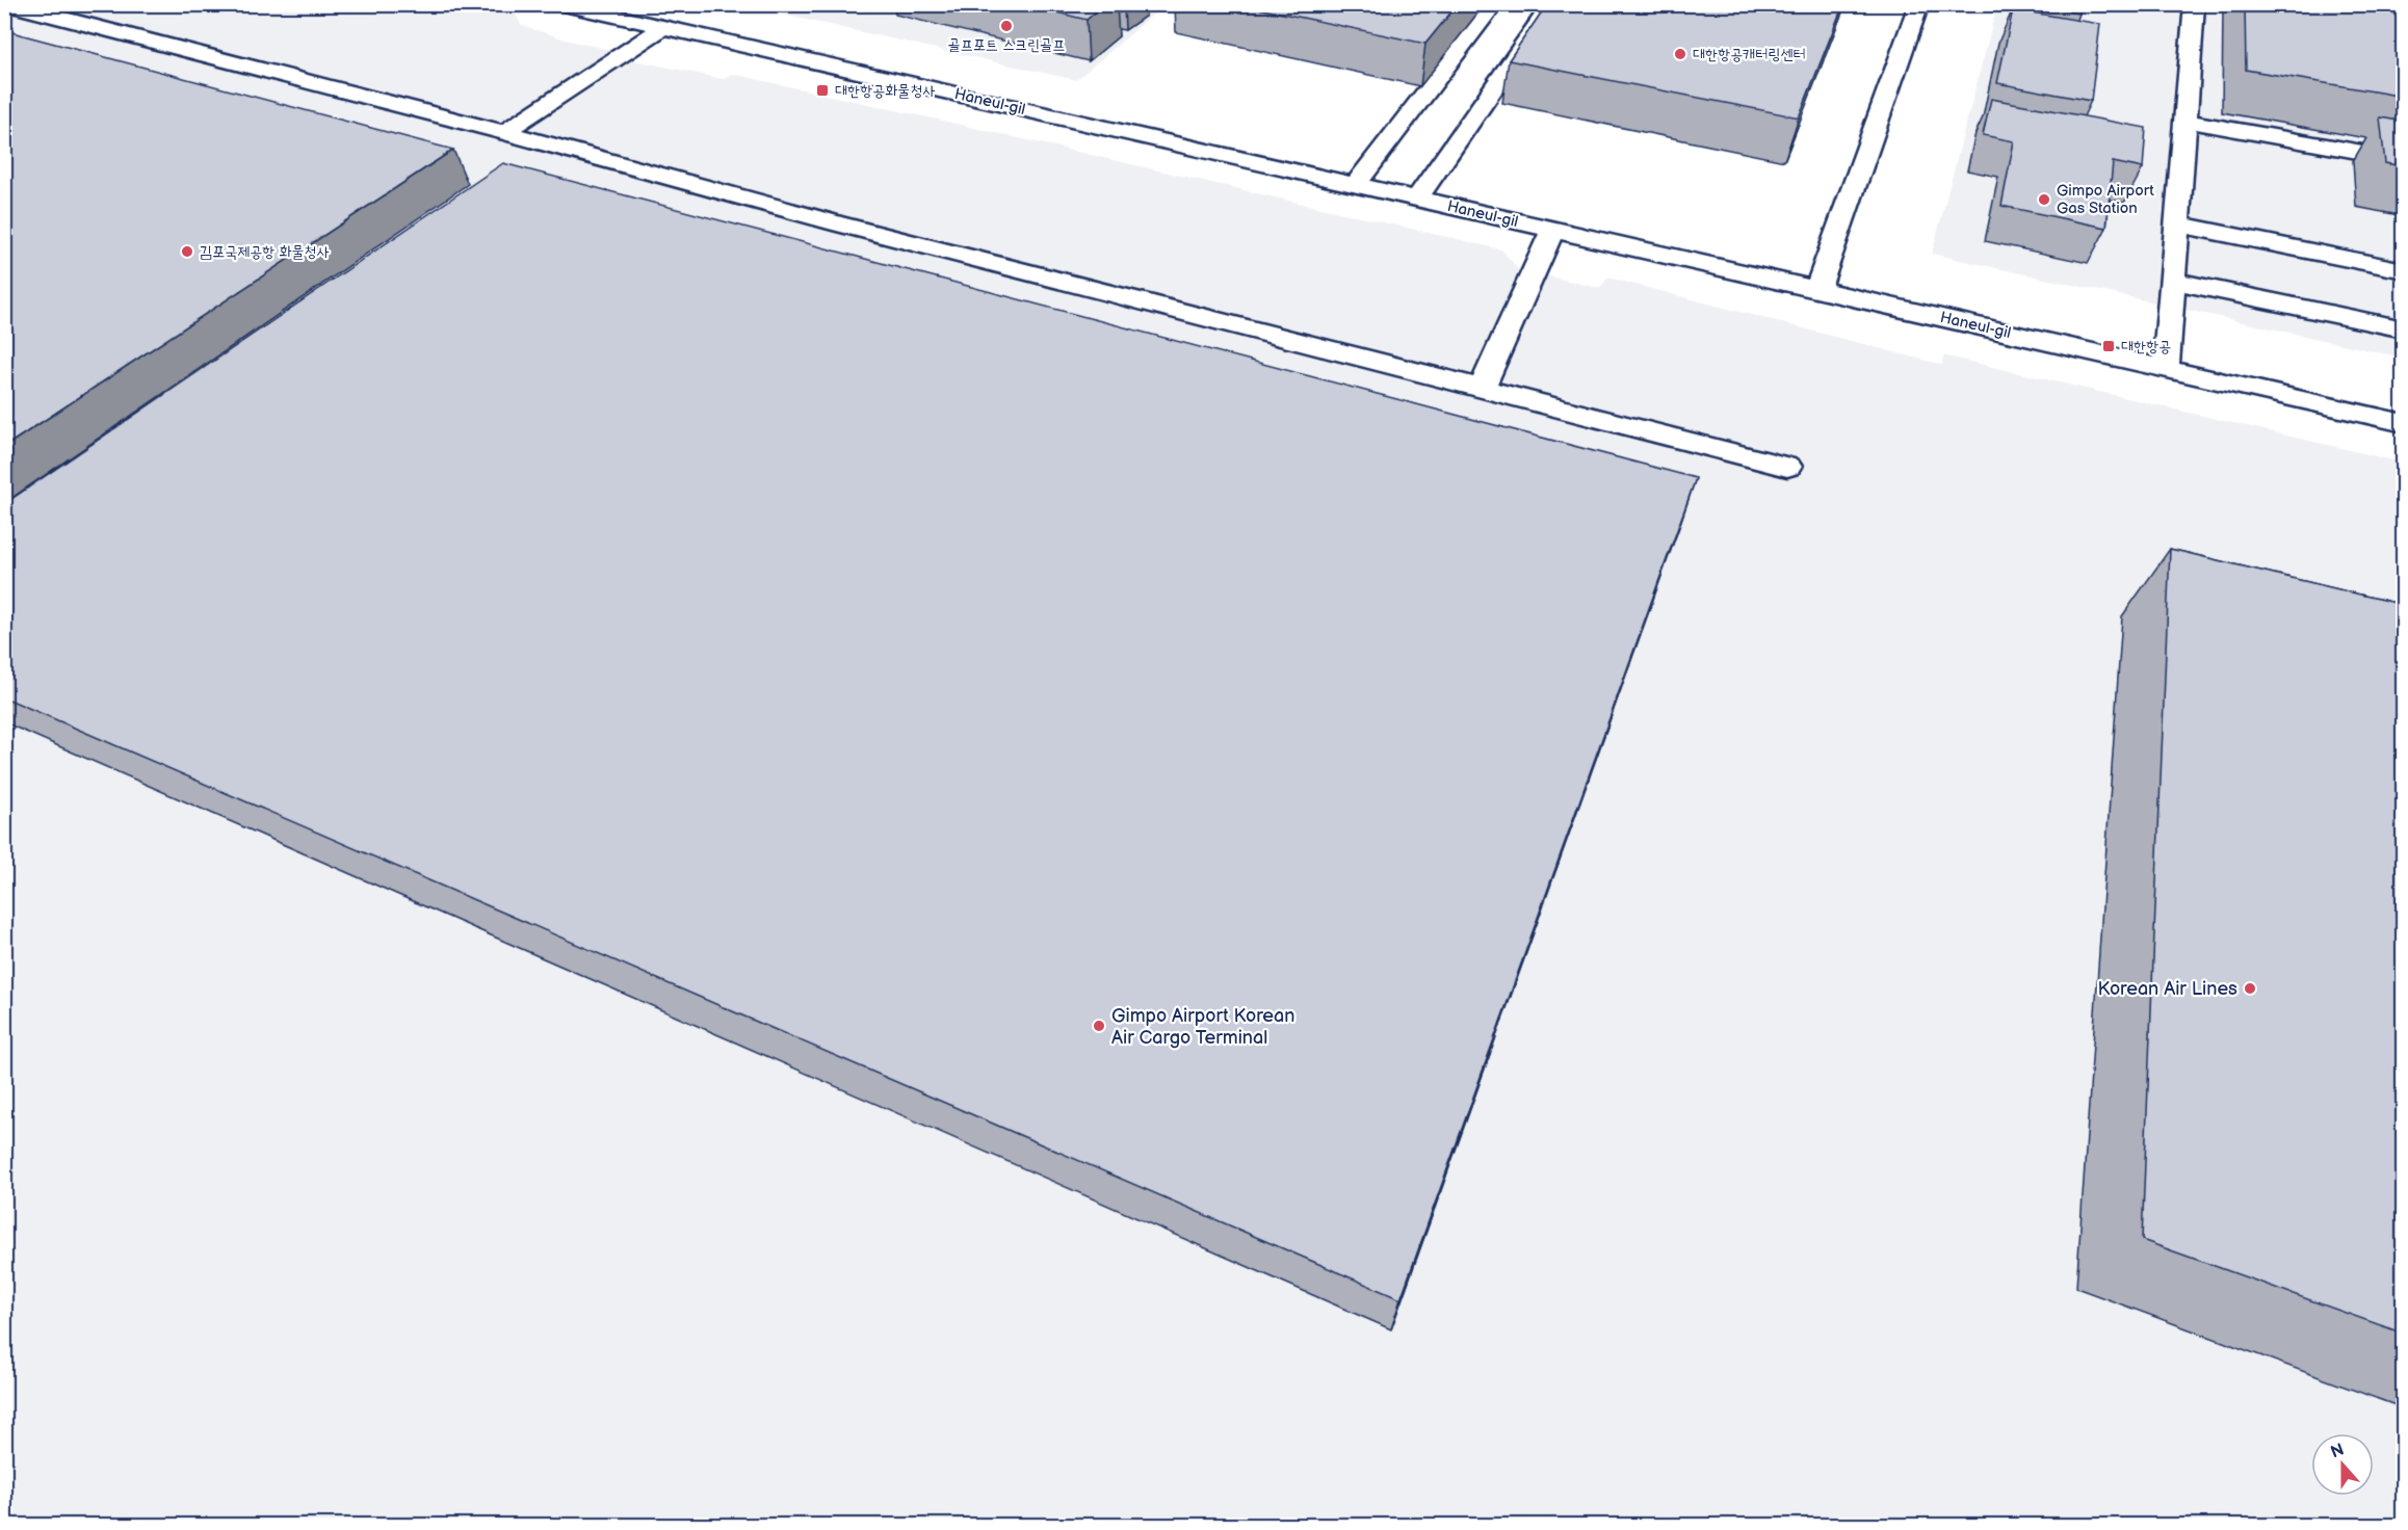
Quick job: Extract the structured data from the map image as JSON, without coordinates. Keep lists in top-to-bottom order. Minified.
{"streets":{"lane":["Haneul-gil"]},"places":{"other":["골프포트 스크린골프","대한항공캐터링센터","Gimpo Airport Gas Station","김포국제공항 화물청사","Korean Air Lines","Gimpo Airport Korean Air Cargo Terminal"],"transit":["대한항공화물청사","대한항공"]},"north":"top"}
